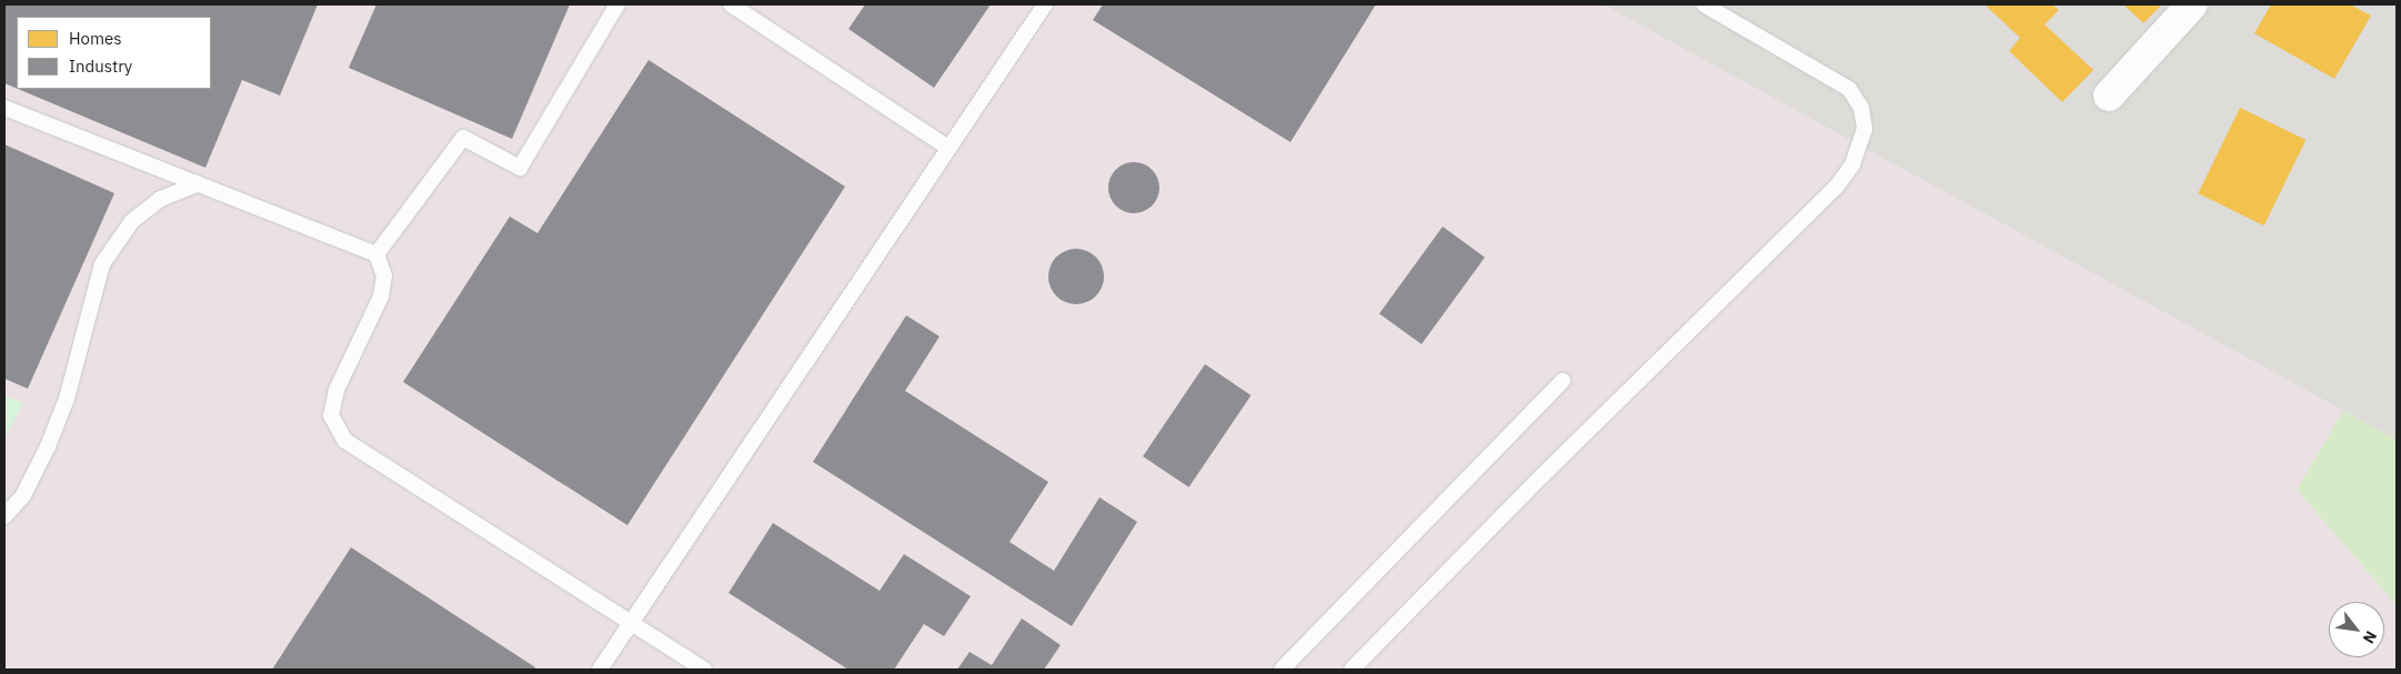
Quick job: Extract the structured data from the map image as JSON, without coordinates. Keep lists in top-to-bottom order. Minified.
{"legend":["Homes","Industry"],"north":"bottom right"}
